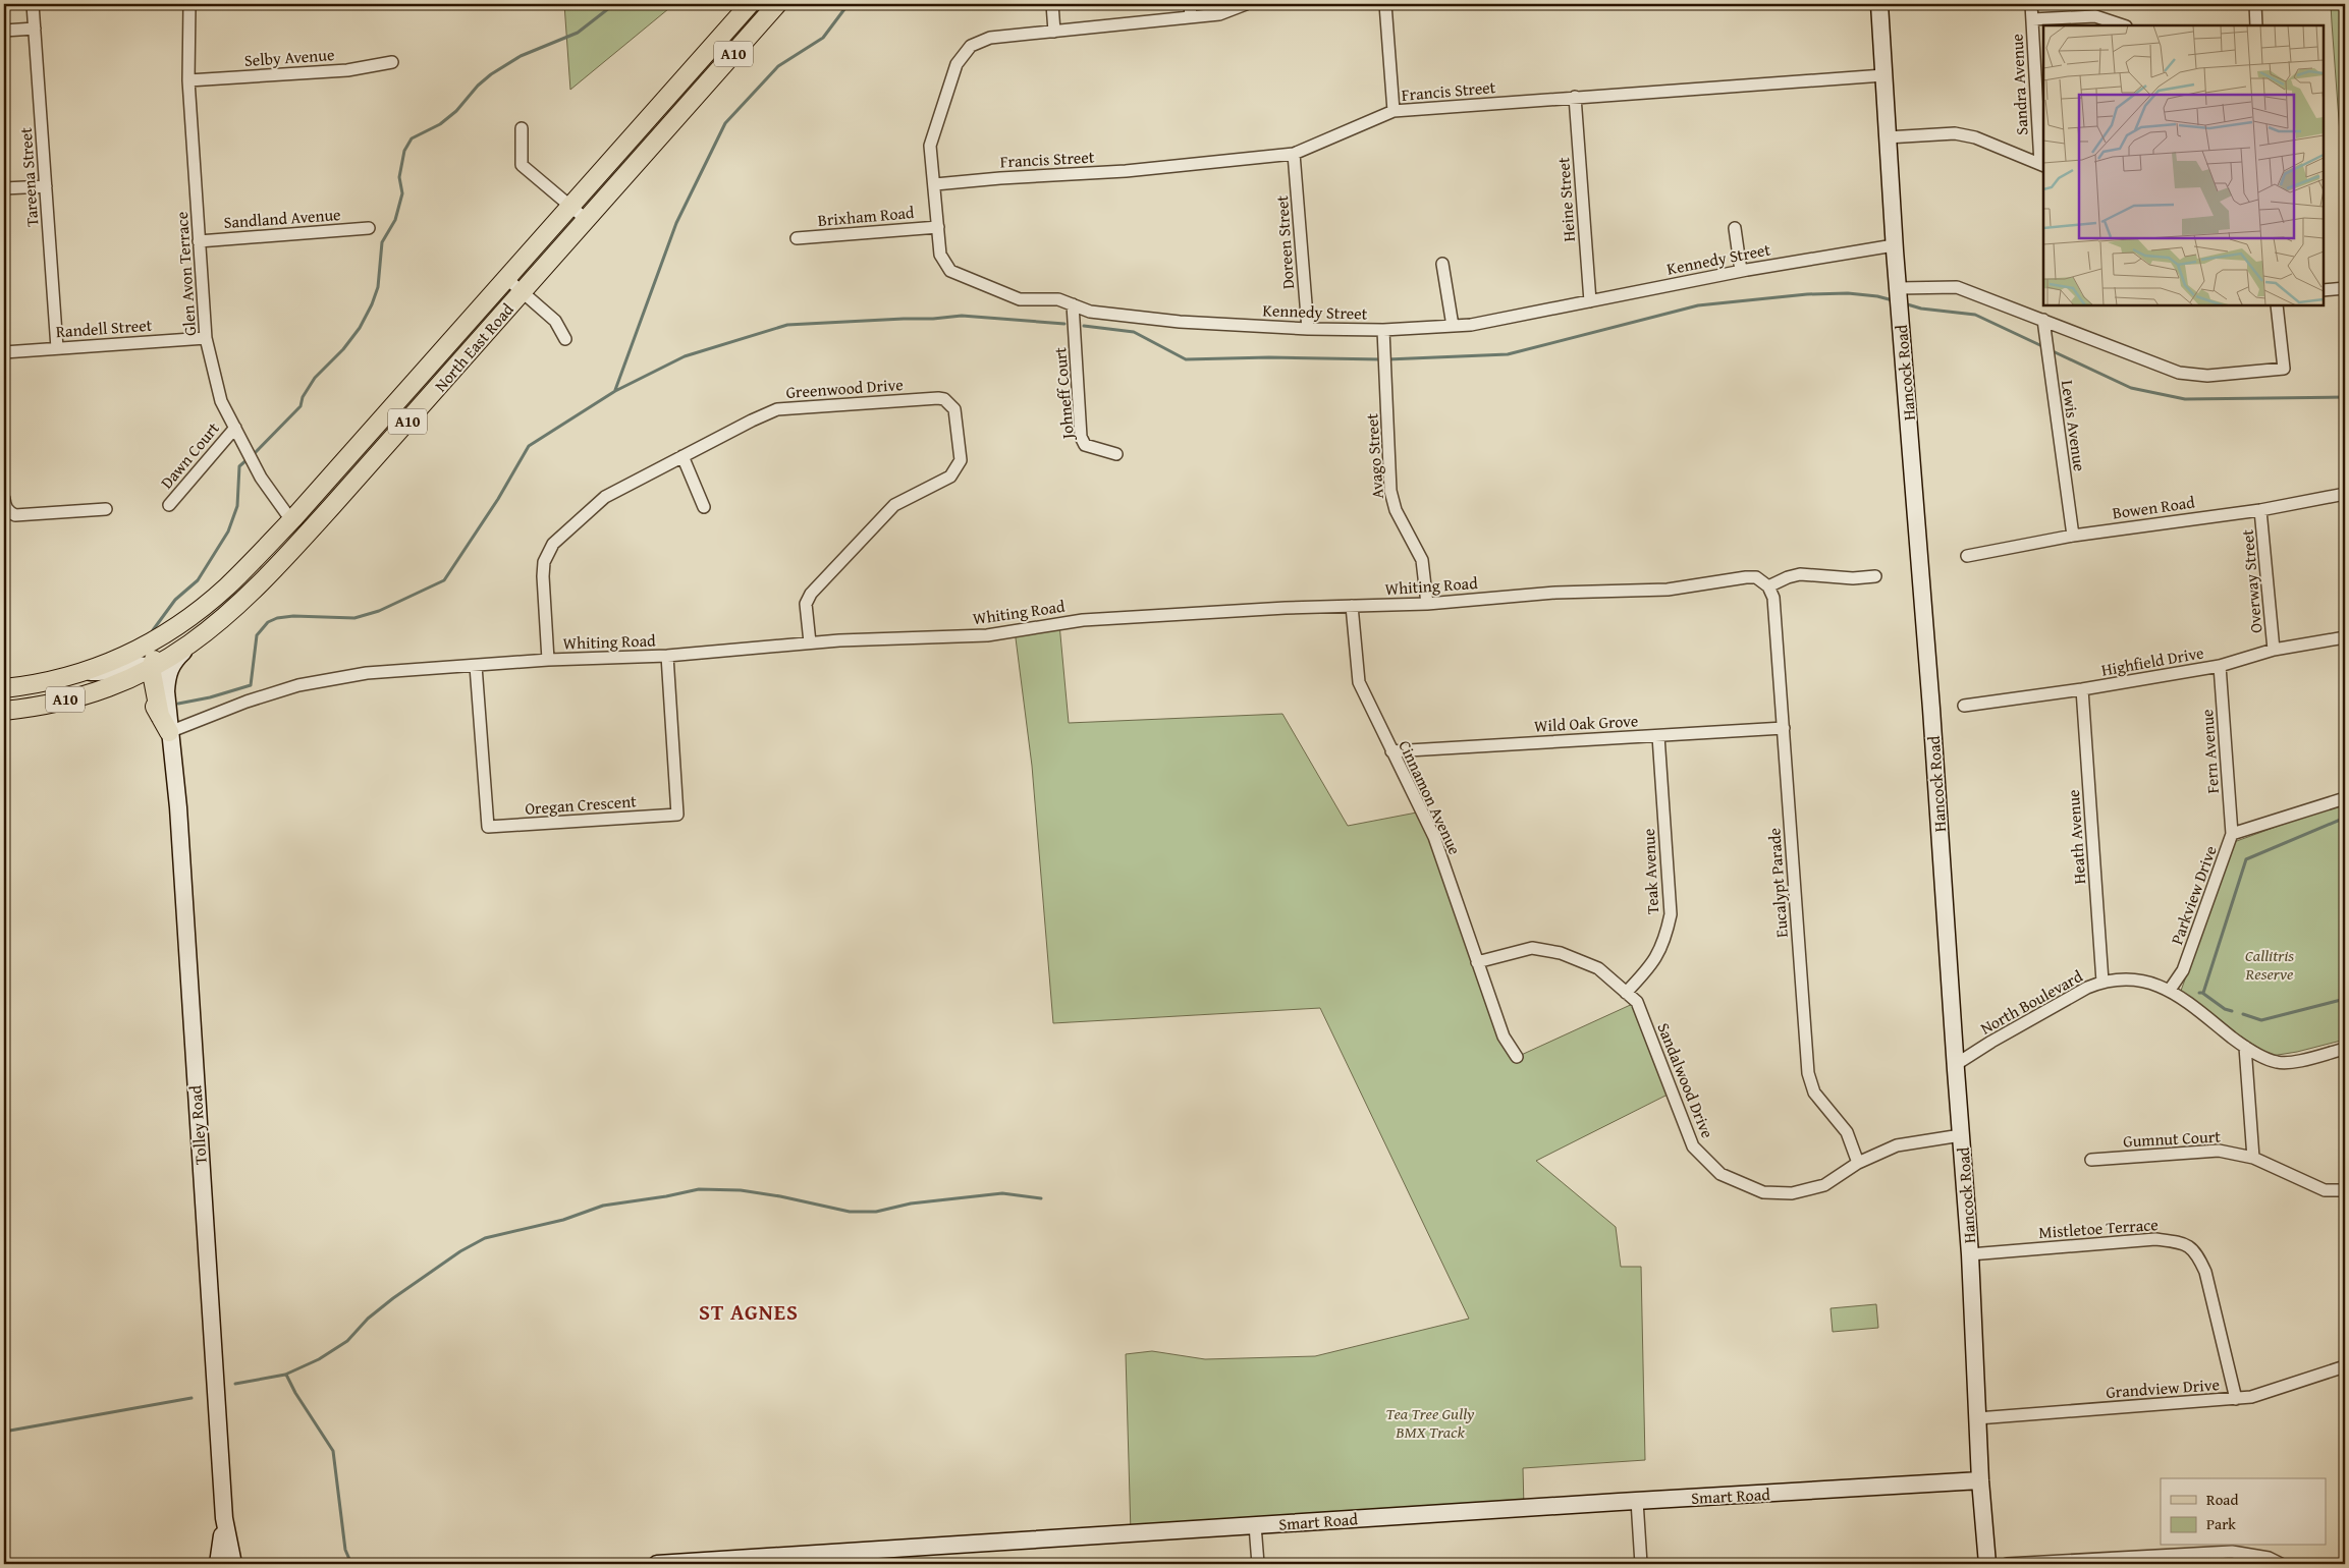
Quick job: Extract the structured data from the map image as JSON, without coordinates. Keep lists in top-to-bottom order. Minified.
{"streets":{"main road":["A10","North East Road","Hancock Road","Tolley Road","Smart Road"],"street":["Selby Avenue","Sandra Avenue","Francis Street","Tareena Street","Heine Street","Brixham Road","Sandland Avenue","Doreen Street","Kennedy Street","Glen Avon Terrace","Randell Street","Greenwood Drive","Johneff Court","Lewis Avenue","Dawn Court","Avago Street","Bowen Road","Overway Street","Whiting Road","Highfield Drive","Wild Oak Grove","Fern Avenue","Cinnamon Avenue","Oregan Crescent","Heath Avenue","Teak Avenue","Eucalypt Parade","Parkview Drive","North Boulevard","Sandalwood Drive","Gumnut Court","Mistletoe Terrace","Grandview Drive"]},"crossings":[["Selby Avenue","Glen Avon Terrace"],["Francis Street","Heine Street"],["Francis Street","Doreen Street"],["Francis Street","Kennedy Street"],["Francis Street","Hancock Road"],["Tareena Street","Randell Street"],["Heine Street","Kennedy Street"],["Brixham Road","Kennedy Street"],["Sandland Avenue","Glen Avon Terrace"],["Doreen Street","Kennedy Street"],["Kennedy Street","Hancock Road"],["Kennedy Street","Johneff Court"],["Kennedy Street","Avago Street"],["Glen Avon Terrace","Randell Street"],["Glen Avon Terrace","North East Road"],["Glen Avon Terrace","Dawn Court"],["Hancock Road","North Boulevard"],["Hancock Road","Sandalwood Drive"],["Hancock Road","Mistletoe Terrace"],["Hancock Road","Grandview Drive"],["Hancock Road","Smart Road"],["Greenwood Drive","Whiting Road"],["Lewis Avenue","Bowen Road"],["Avago Street","Whiting Road"],["Bowen Road","Overway Street"],["Overway Street","Highfield Drive"],["Whiting Road","Cinnamon Avenue"],["Whiting Road","Oregan Crescent"],["Whiting Road","Eucalypt Parade"],["Whiting Road","Tolley Road"],["Highfield Drive","Fern Avenue"],["Highfield Drive","Heath Avenue"],["Wild Oak Grove","Cinnamon Avenue"],["Wild Oak Grove","Teak Avenue"],["Wild Oak Grove","Eucalypt Parade"],["Fern Avenue","Parkview Drive"],["Cinnamon Avenue","Sandalwood Drive"],["Heath Avenue","North Boulevard"],["Teak Avenue","Sandalwood Drive"],["Eucalypt Parade","Sandalwood Drive"],["Parkview Drive","North Boulevard"],["Mistletoe Terrace","Grandview Drive"]],"districts":["ST AGNES"],"parks":["Callitris Reserve","Tea Tree Gully BMX Track"],"legend":["Road","Park"]}
